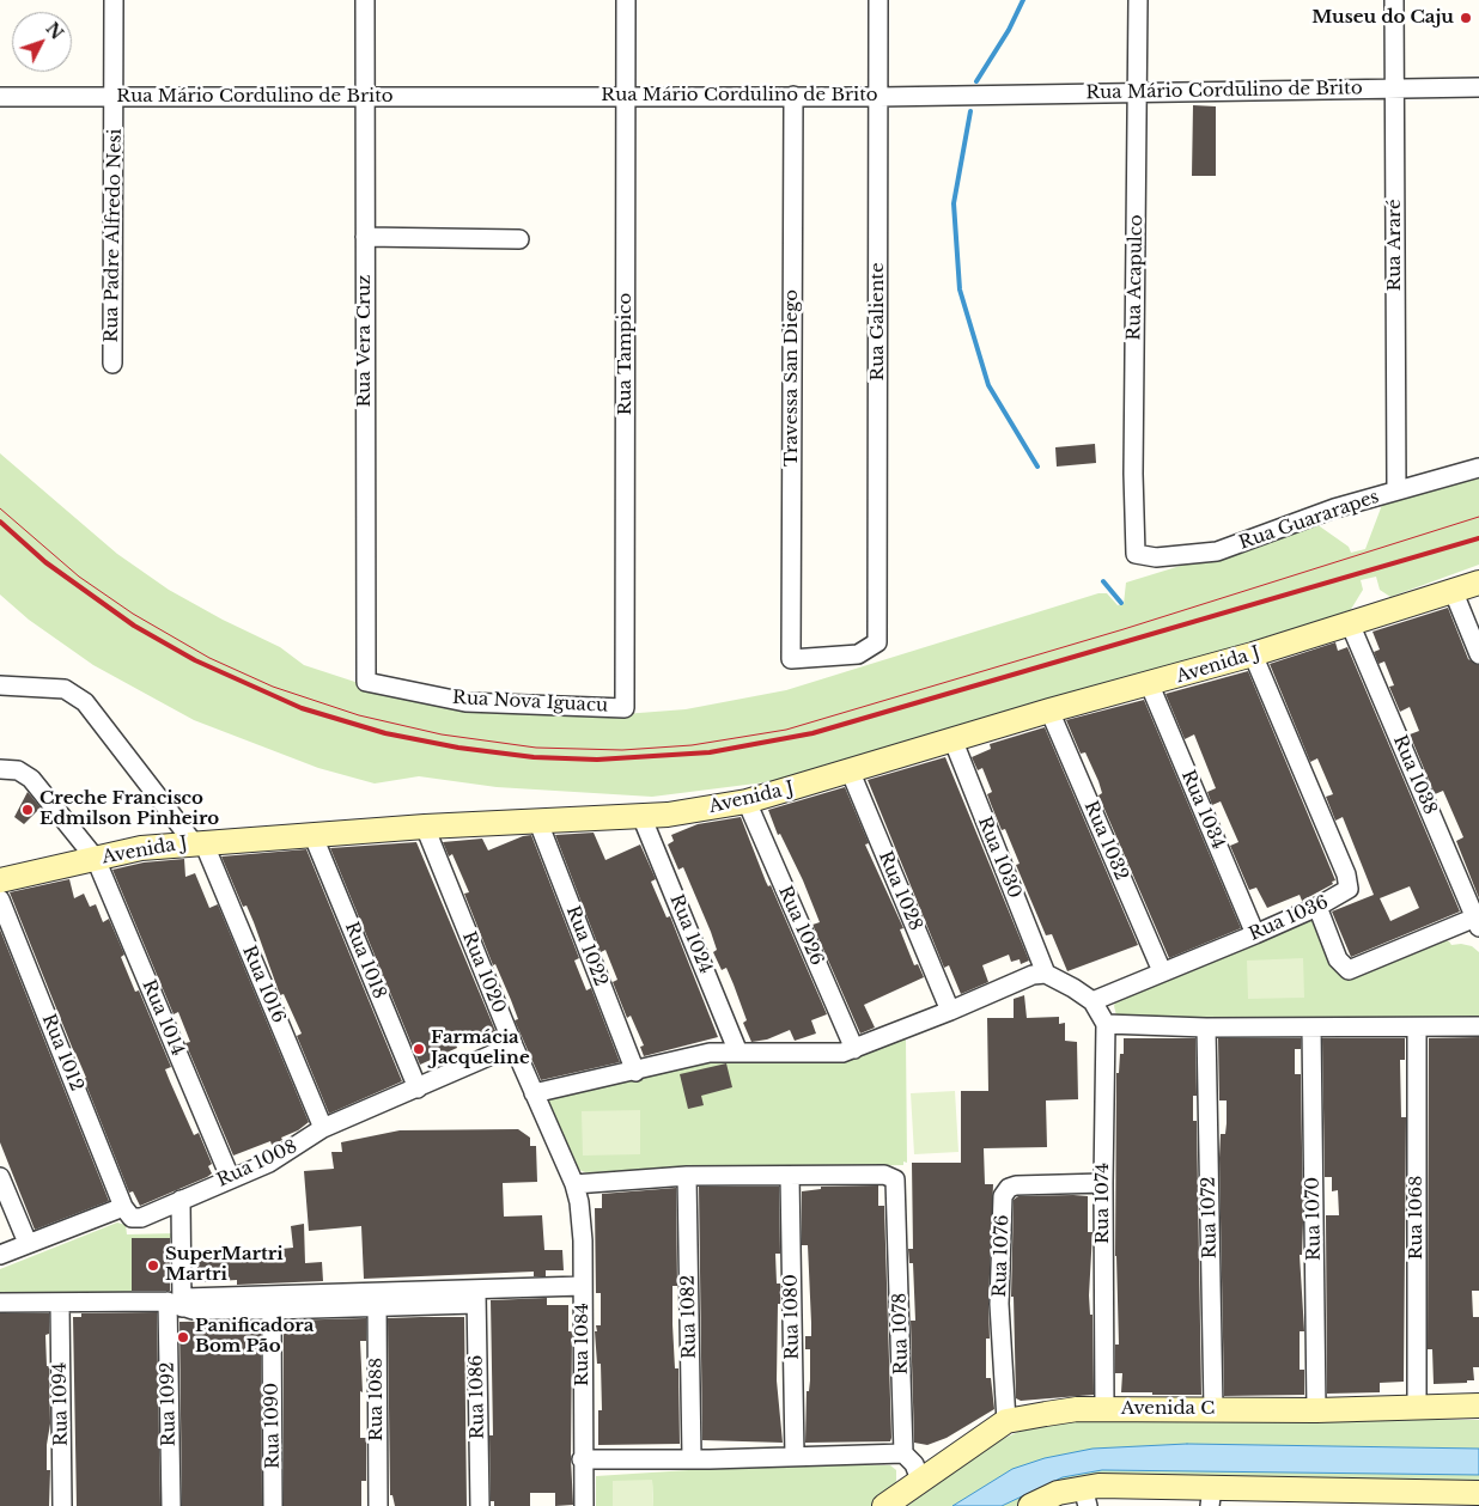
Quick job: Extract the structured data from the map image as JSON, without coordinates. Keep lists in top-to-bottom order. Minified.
{"streets":{"street":["Rua Mário Cordulino de Brito","Rua Padre Alfredo Nesi","Rua Araré","Rua Acapulco","Rua Galiente","Rua Vera Cruz","Rua Tampico","Travessa San Diego","Rua Guararapes","Avenida J","Rua Nova Iguacu","Rua 1038","Rua 1034","Rua 1032","Rua 1030","Rua 1028","Rua 1036","Rua 1026","Rua 1024","Rua 1022","Rua 1018","Rua 1020","Rua 1016","Rua 1014","Rua 1012","Rua 1008","Rua 1074","Rua 1072","Rua 1068","Rua 1070","Rua 1076","Rua 1082","Rua 1080","Rua 1078","Rua 1084","Rua 1086","Rua 1088","Rua 1094","Rua 1092","Avenida C","Rua 1090"]},"crossings":[["Rua Mário Cordulino de Brito","Rua Padre Alfredo Nesi"],["Rua Mário Cordulino de Brito","Rua Araré"],["Rua Mário Cordulino de Brito","Rua Acapulco"],["Rua Mário Cordulino de Brito","Rua Galiente"],["Rua Mário Cordulino de Brito","Rua Vera Cruz"],["Rua Mário Cordulino de Brito","Rua Tampico"],["Rua Mário Cordulino de Brito","Travessa San Diego"],["Rua Araré","Rua Guararapes"],["Rua Acapulco","Rua Guararapes"],["Rua Galiente","Travessa San Diego"],["Rua Vera Cruz","Rua Nova Iguacu"],["Rua Tampico","Rua Nova Iguacu"],["Avenida J","Rua 1038"],["Avenida J","Rua 1034"],["Avenida J","Rua 1032"],["Avenida J","Rua 1030"],["Avenida J","Rua 1028"],["Avenida J","Rua 1036"],["Avenida J","Rua 1026"],["Avenida J","Rua 1024"],["Avenida J","Rua 1022"],["Avenida J","Rua 1018"],["Avenida J","Rua 1020"],["Avenida J","Rua 1016"],["Avenida J","Rua 1014"],["Rua 1034","Rua 1036"],["Rua 1032","Rua 1036"],["Rua 1018","Rua 1008"],["Rua 1020","Rua 1008"],["Rua 1020","Rua 1084"],["Rua 1016","Rua 1008"],["Rua 1014","Rua 1008"],["Rua 1012","Rua 1008"],["Rua 1008","Rua 1092"],["Rua 1074","Rua 1076"],["Rua 1074","Avenida C"],["Rua 1072","Avenida C"],["Rua 1068","Avenida C"],["Rua 1070","Avenida C"],["Rua 1076","Avenida C"],["Rua 1080","Rua 1078"]],"places":["Museu do Caju","Creche Francisco Edmilson Pinheiro","Farmácia Jacqueline","SuperMartri Martri","Panificadora Bom Pão"],"north":"top right"}
